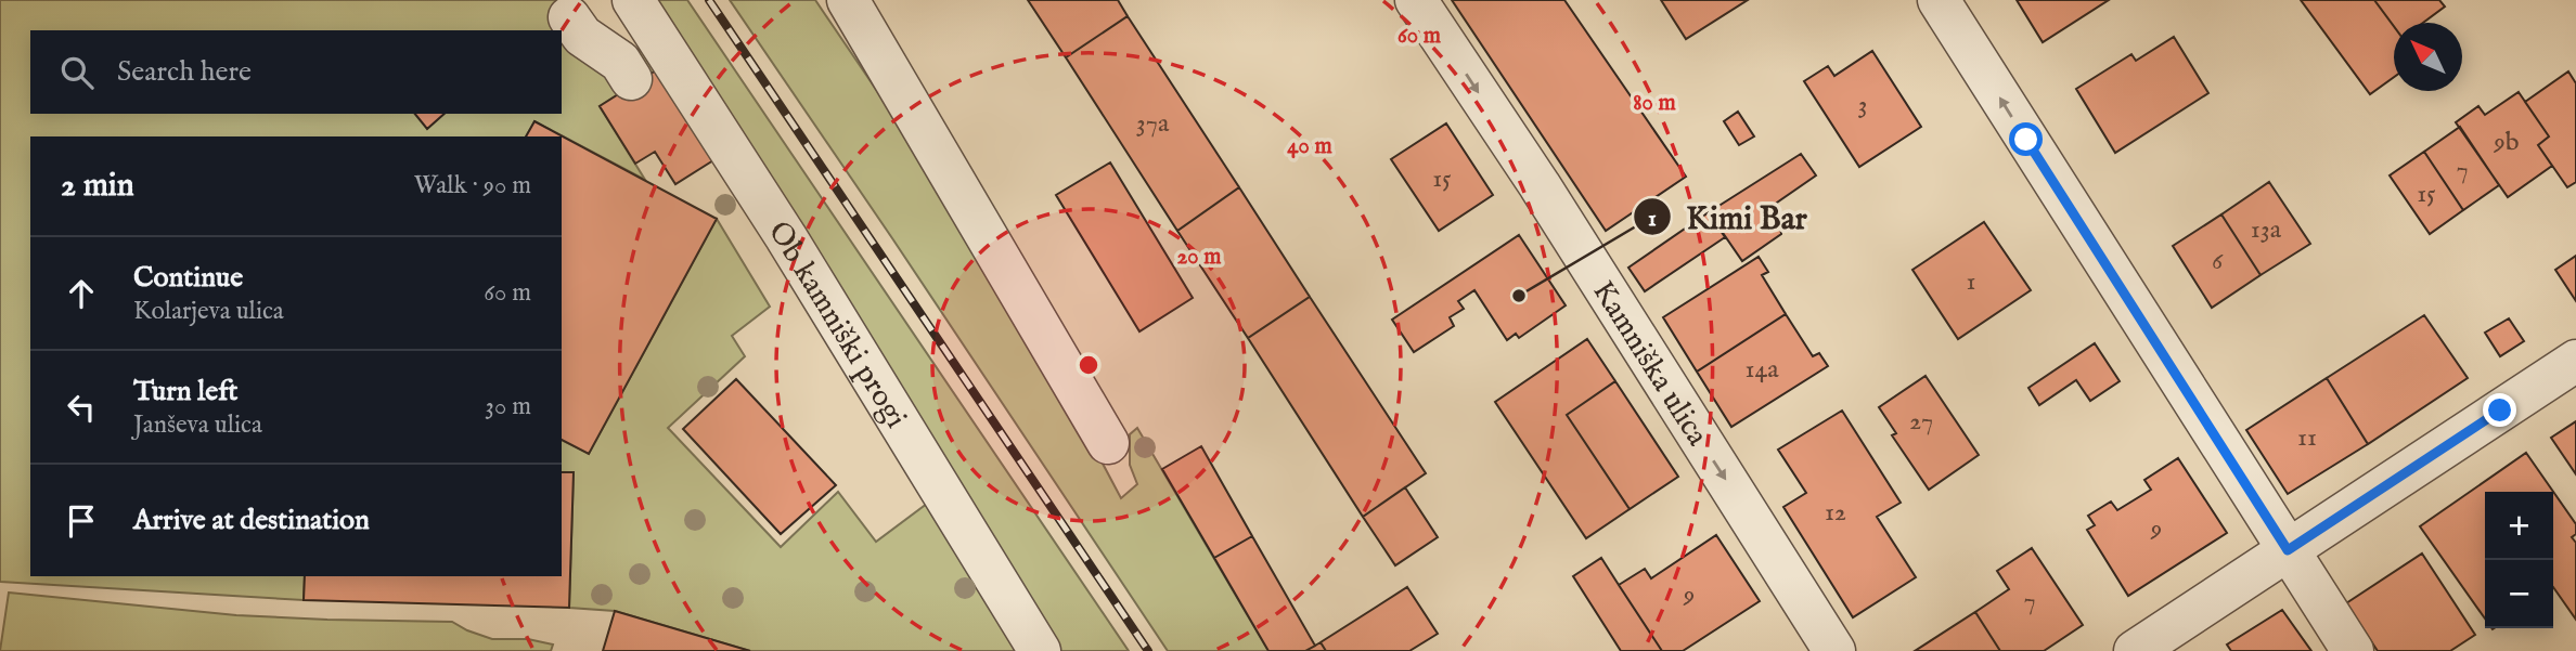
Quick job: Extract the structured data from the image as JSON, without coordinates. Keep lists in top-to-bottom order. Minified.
{"streets":{"street":["Ob kamniški progi","Kamniška ulica"]},"one_way":["Kamniška ulica"],"places":["Kimi Bar"],"house_numbers":["3","37a","9b","7","15","15","13a","6","1","14a","27","11","12","9","9","7"],"north":"top left","page":{"search":"Search here","heading":["2 min","Walk · 90 m"],"list":[["Continue","Kolarjeva ulica","60 m"],["Turn left","Janševa ulica","30 m"],"Arrive at destination"],"map_buttons":["+","−"]},"rings":["60 m","80 m","40 m","20 m"]}
